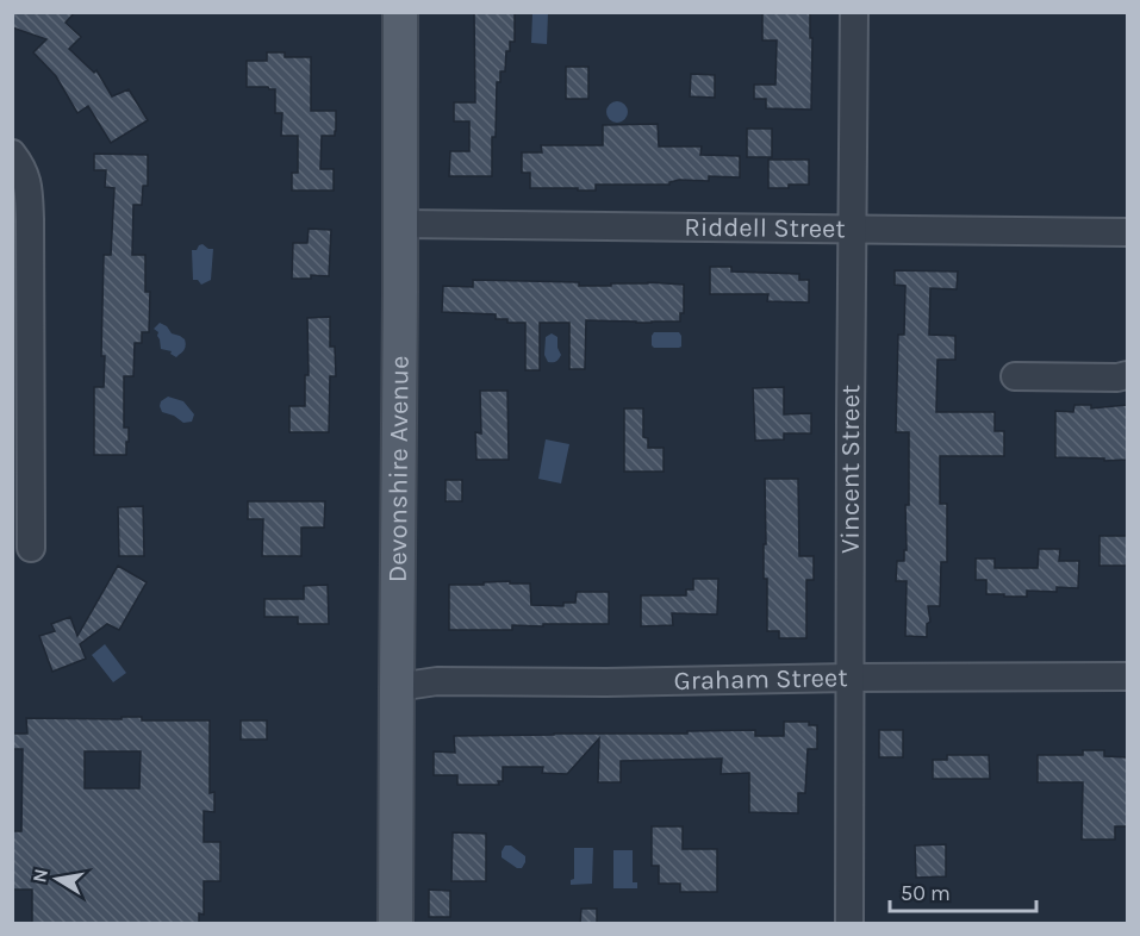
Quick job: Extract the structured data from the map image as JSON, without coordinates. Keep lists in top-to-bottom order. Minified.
{"streets":{"main road":["Devonshire Avenue"],"street":["Riddell Street","Vincent Street","Graham Street"]},"crossings":[["Riddell Street","Devonshire Avenue"],["Riddell Street","Vincent Street"],["Devonshire Avenue","Graham Street"],["Vincent Street","Graham Street"]],"scale_bar":"50 m","north":"left"}
